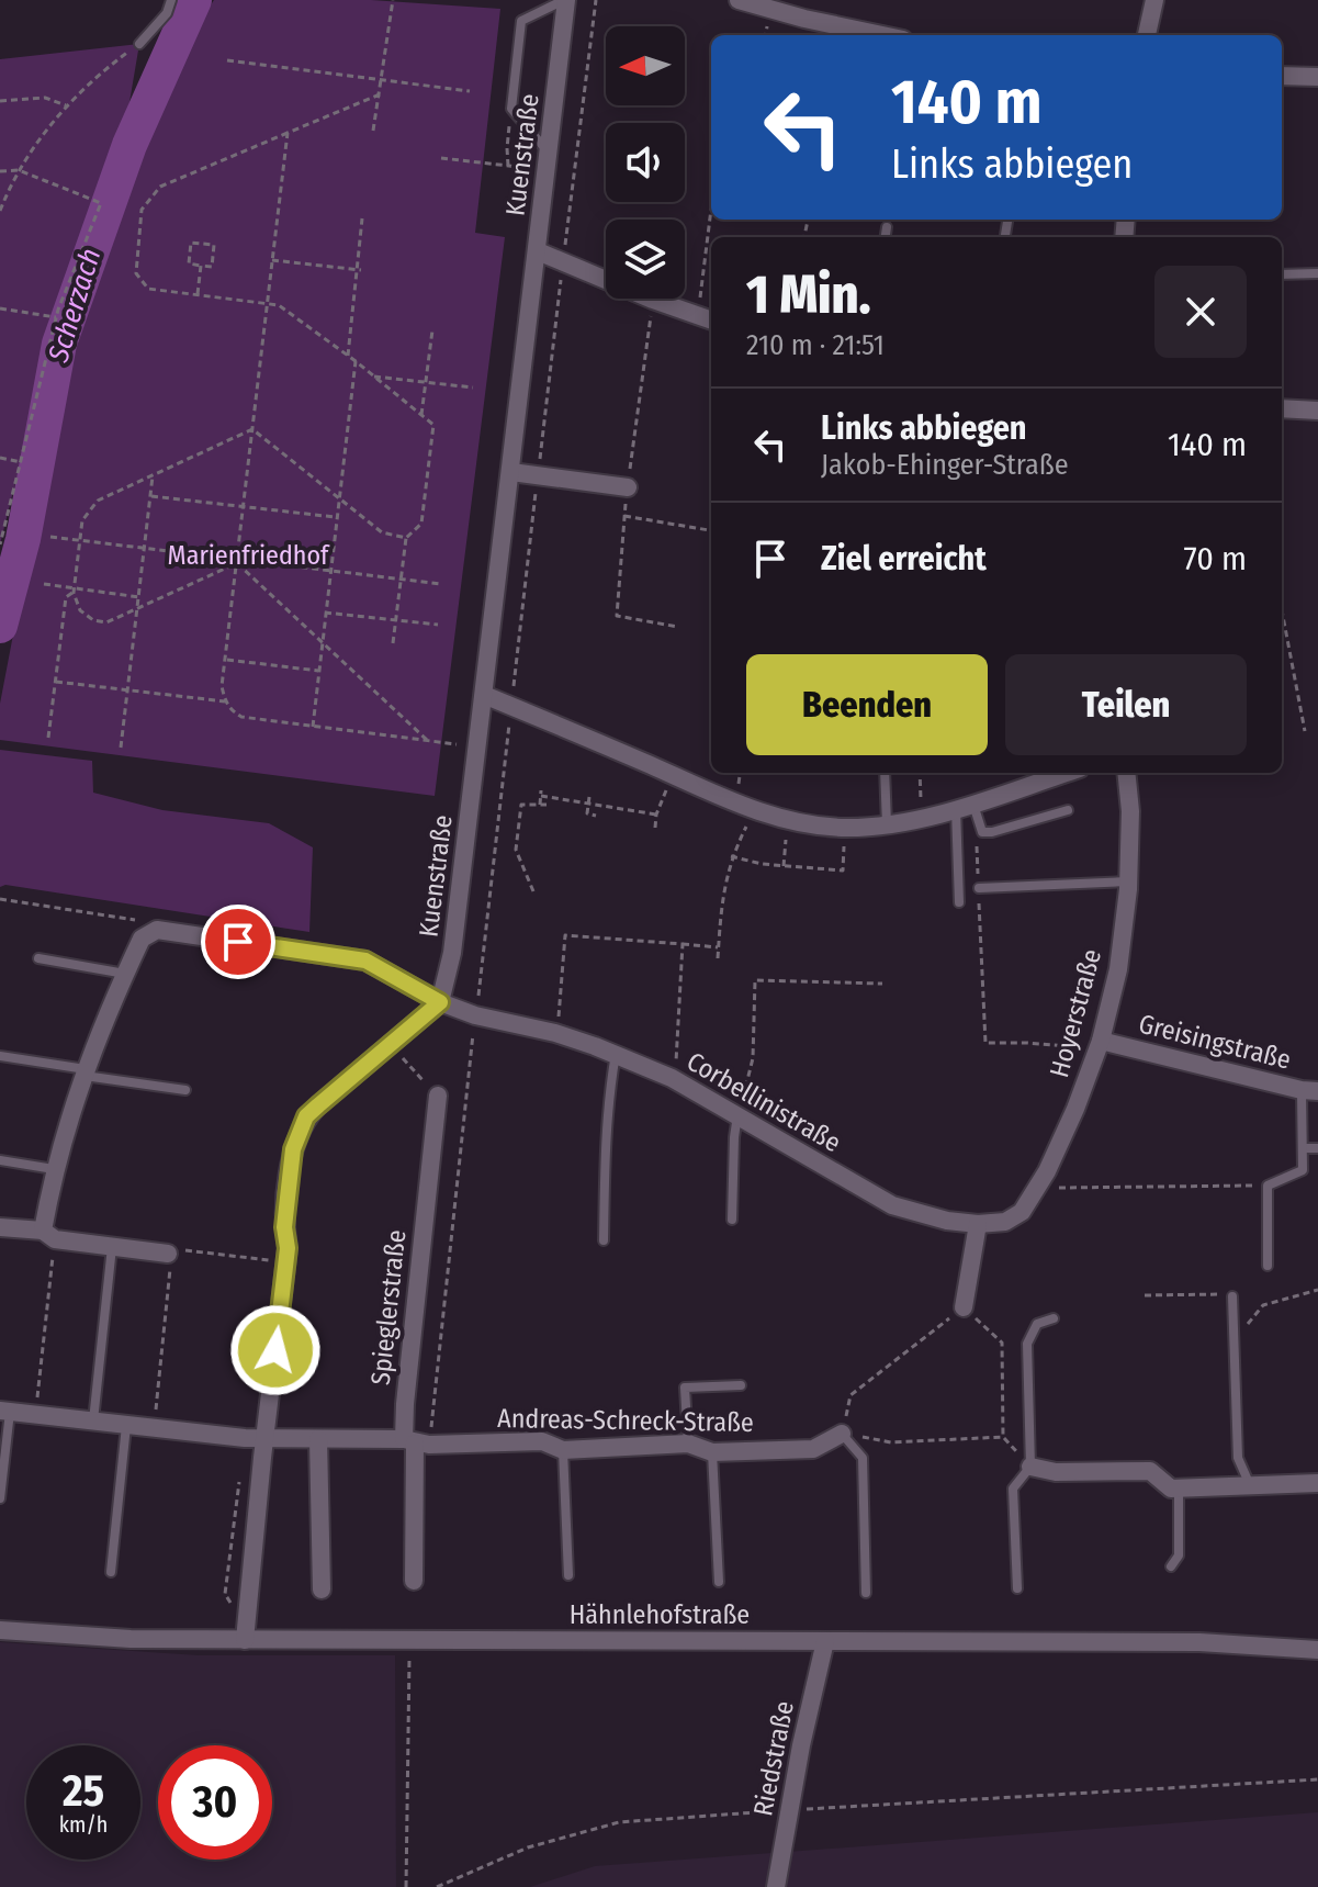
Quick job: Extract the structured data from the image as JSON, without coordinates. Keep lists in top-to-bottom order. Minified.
{"streets":{"street":["Kuenstraße","Hoyerstraße","Greisingstraße","Corbellinistraße","Spieglerstraße","Andreas-Schreck-Straße","Hähnlehofstraße","Riedstraße"]},"crossings":[["Kuenstraße","Corbellinistraße"],["Hoyerstraße","Greisingstraße"],["Hoyerstraße","Corbellinistraße"],["Spieglerstraße","Andreas-Schreck-Straße"],["Hähnlehofstraße","Riedstraße"]],"water":["Scherzach"],"parks":["Marienfriedhof"],"north":"left","page":{"turn":["140 m","Links abbiegen"],"heading":["1 Min.","210 m · 21:51"],"list":[{"name":"Links abbiegen","note":"Jakob-Ehinger-Straße","value":"140 m"},{"name":"Ziel erreicht","value":"70 m"}],"buttons":["Beenden","Teilen"],"speed":"25 km/h","limit":"30"}}
